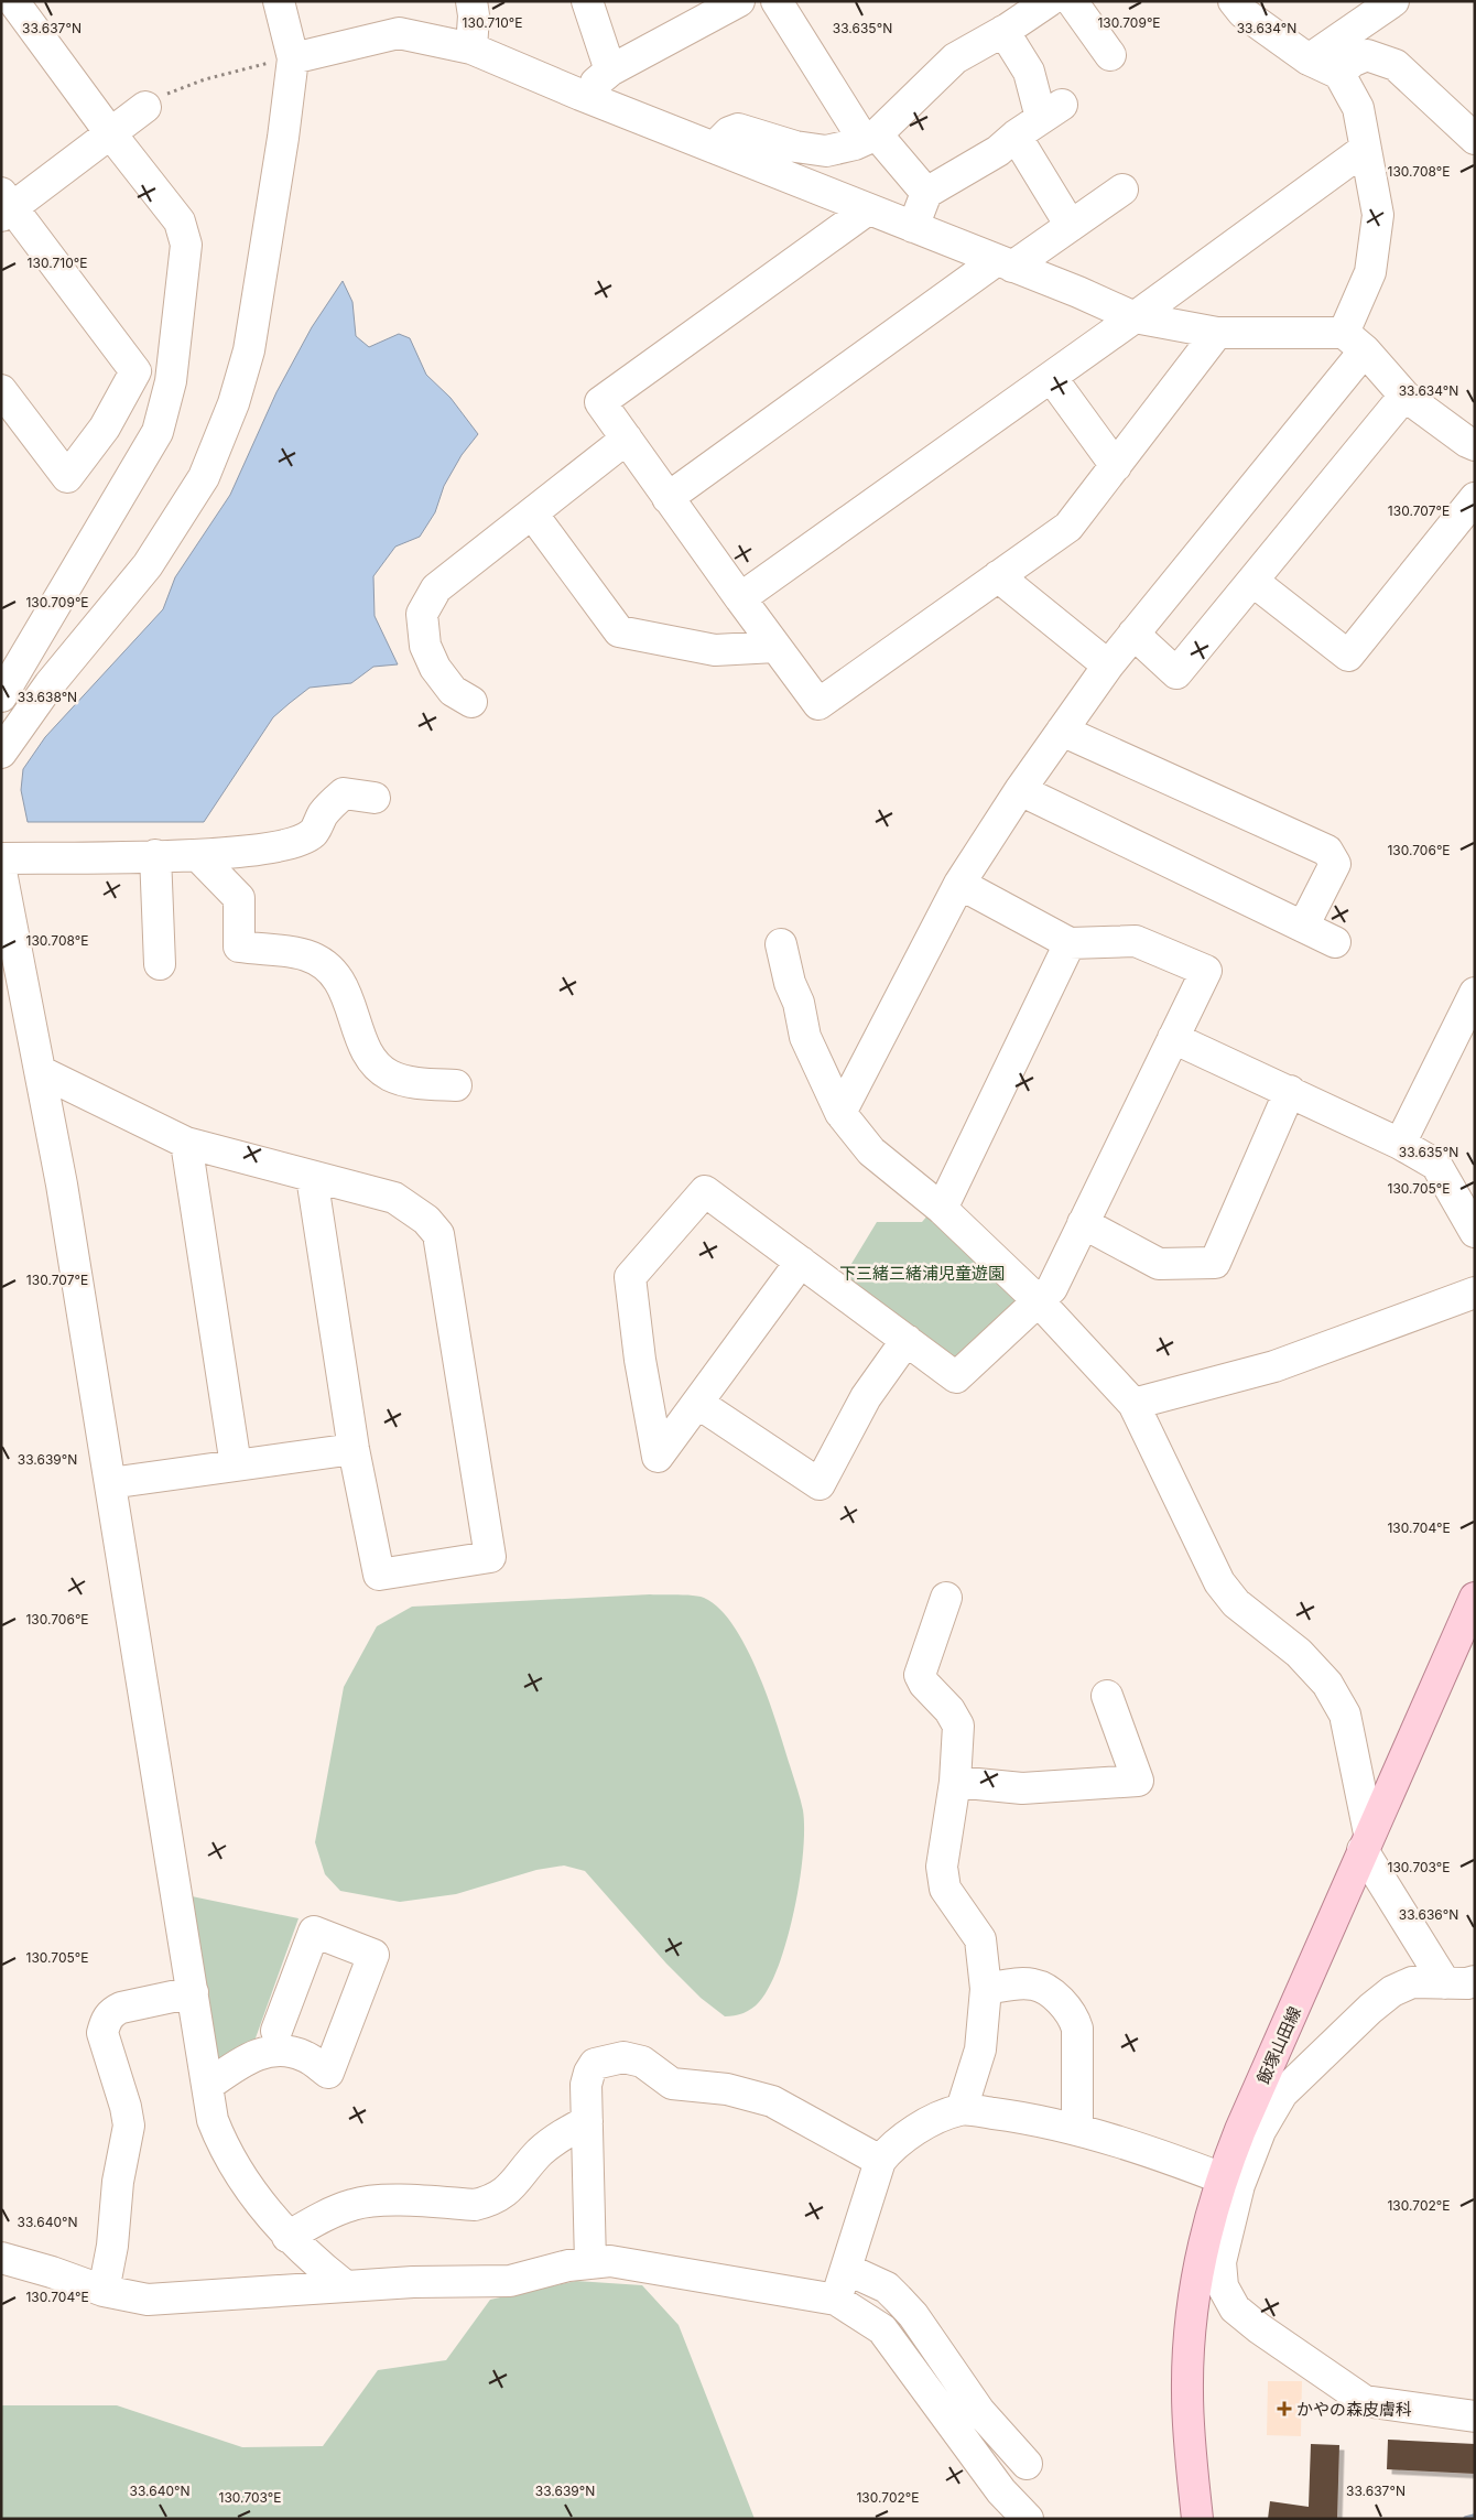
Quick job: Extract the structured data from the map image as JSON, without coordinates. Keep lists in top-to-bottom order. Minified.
{"streets":{"main road":["飯塚山田線"]},"parks":["下三緒三緒浦児童遊園"],"places":{"health":["かやの森皮膚科"]},"coordinates":["130.709°E","130.710°E","33.635°N","33.634°N","33.637°N","130.708°E","130.707°E","33.638°N","130.706°E","130.705°E","33.639°N","130.704°E","130.703°E","33.636°N","130.702°E","33.640°N"]}
